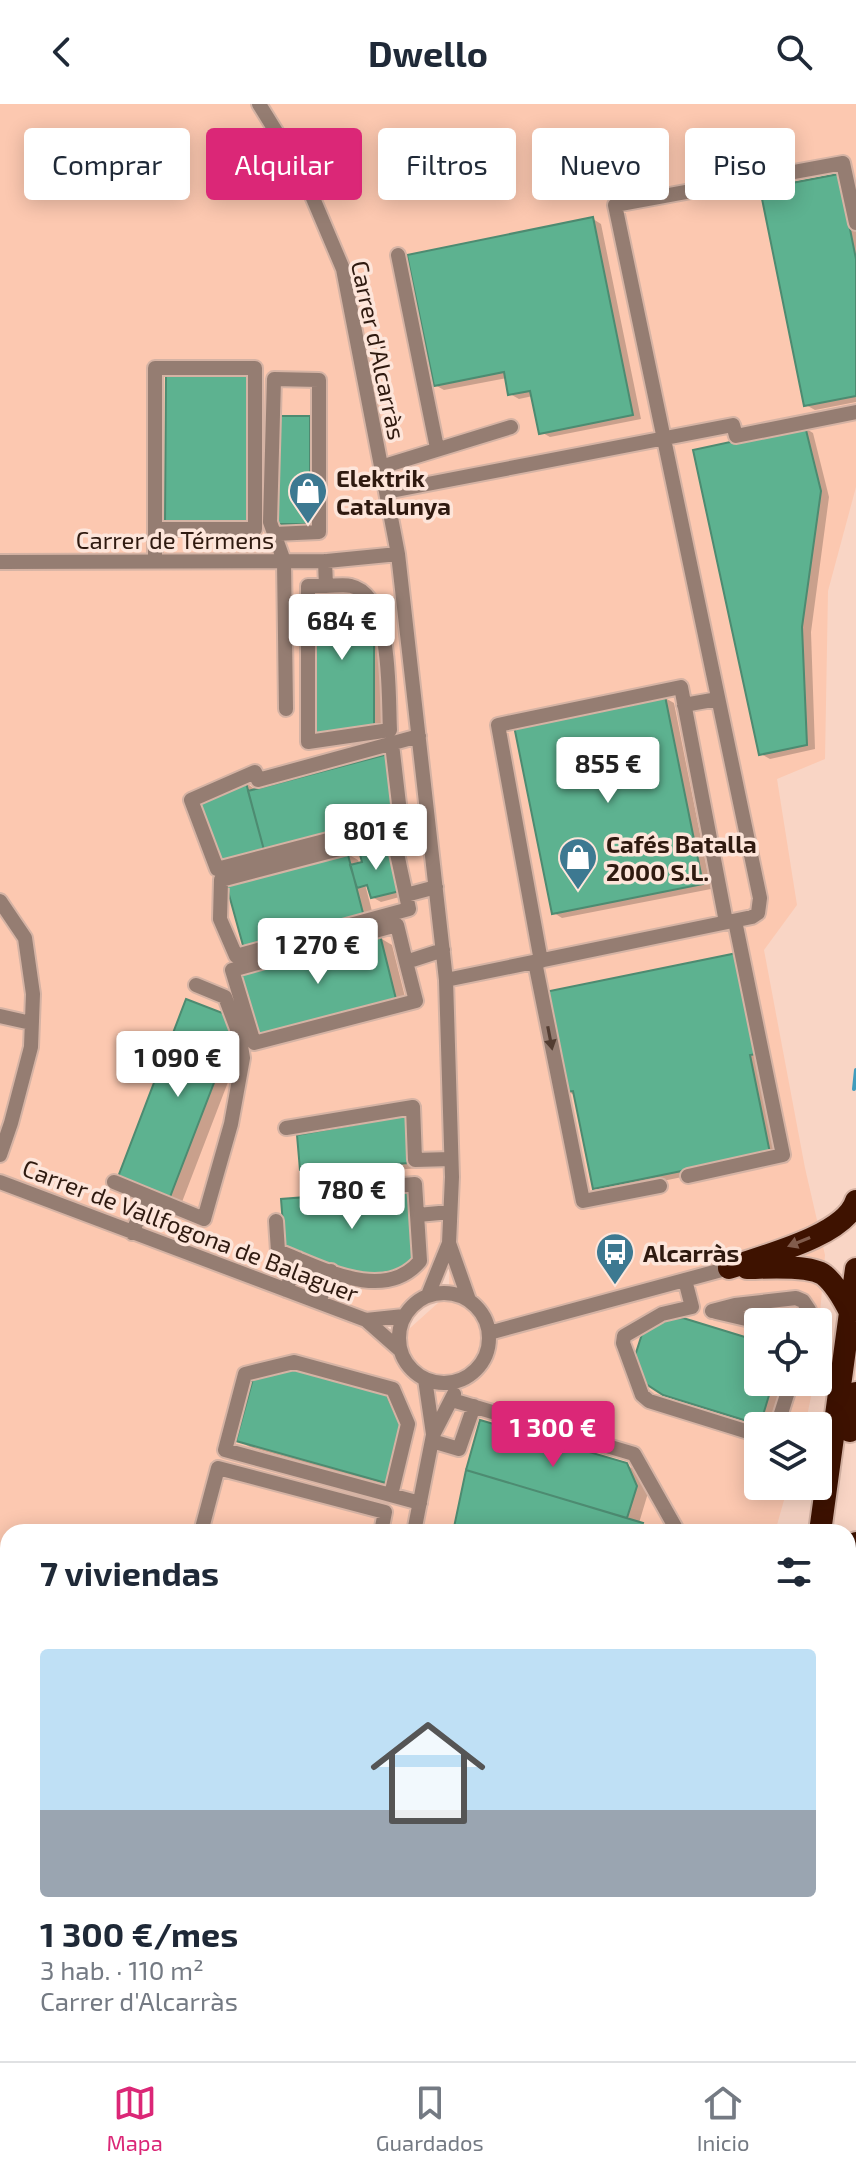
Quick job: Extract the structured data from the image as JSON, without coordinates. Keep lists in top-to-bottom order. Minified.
{"streets":{"street":["Carrer d'Alcarràs","Carrer de Térmens","Carrer de Vallfogona de Balaguer"]},"crossings":[["Carrer d'Alcarràs","Carrer de Térmens"]],"places":{"shop":["Elektrik Catalunya","Cafés Batalla 2000 S.L."],"bus stop":["Alcarràs"]},"page":{"header":"Dwello","chip":["Comprar","Alquilar","Filtros","Nuevo","Piso"],"price":["684 €","855 €","801 €","1 270 €","1 090 €","780 €","1 300 €"],"heading":"7 viviendas","list":[{"name":"1 300 €/mes","note":"3 hab. · 110 m² · Carrer d'Alcarràs"}],"tabs":["Mapa","Guardados","Inicio"]}}
